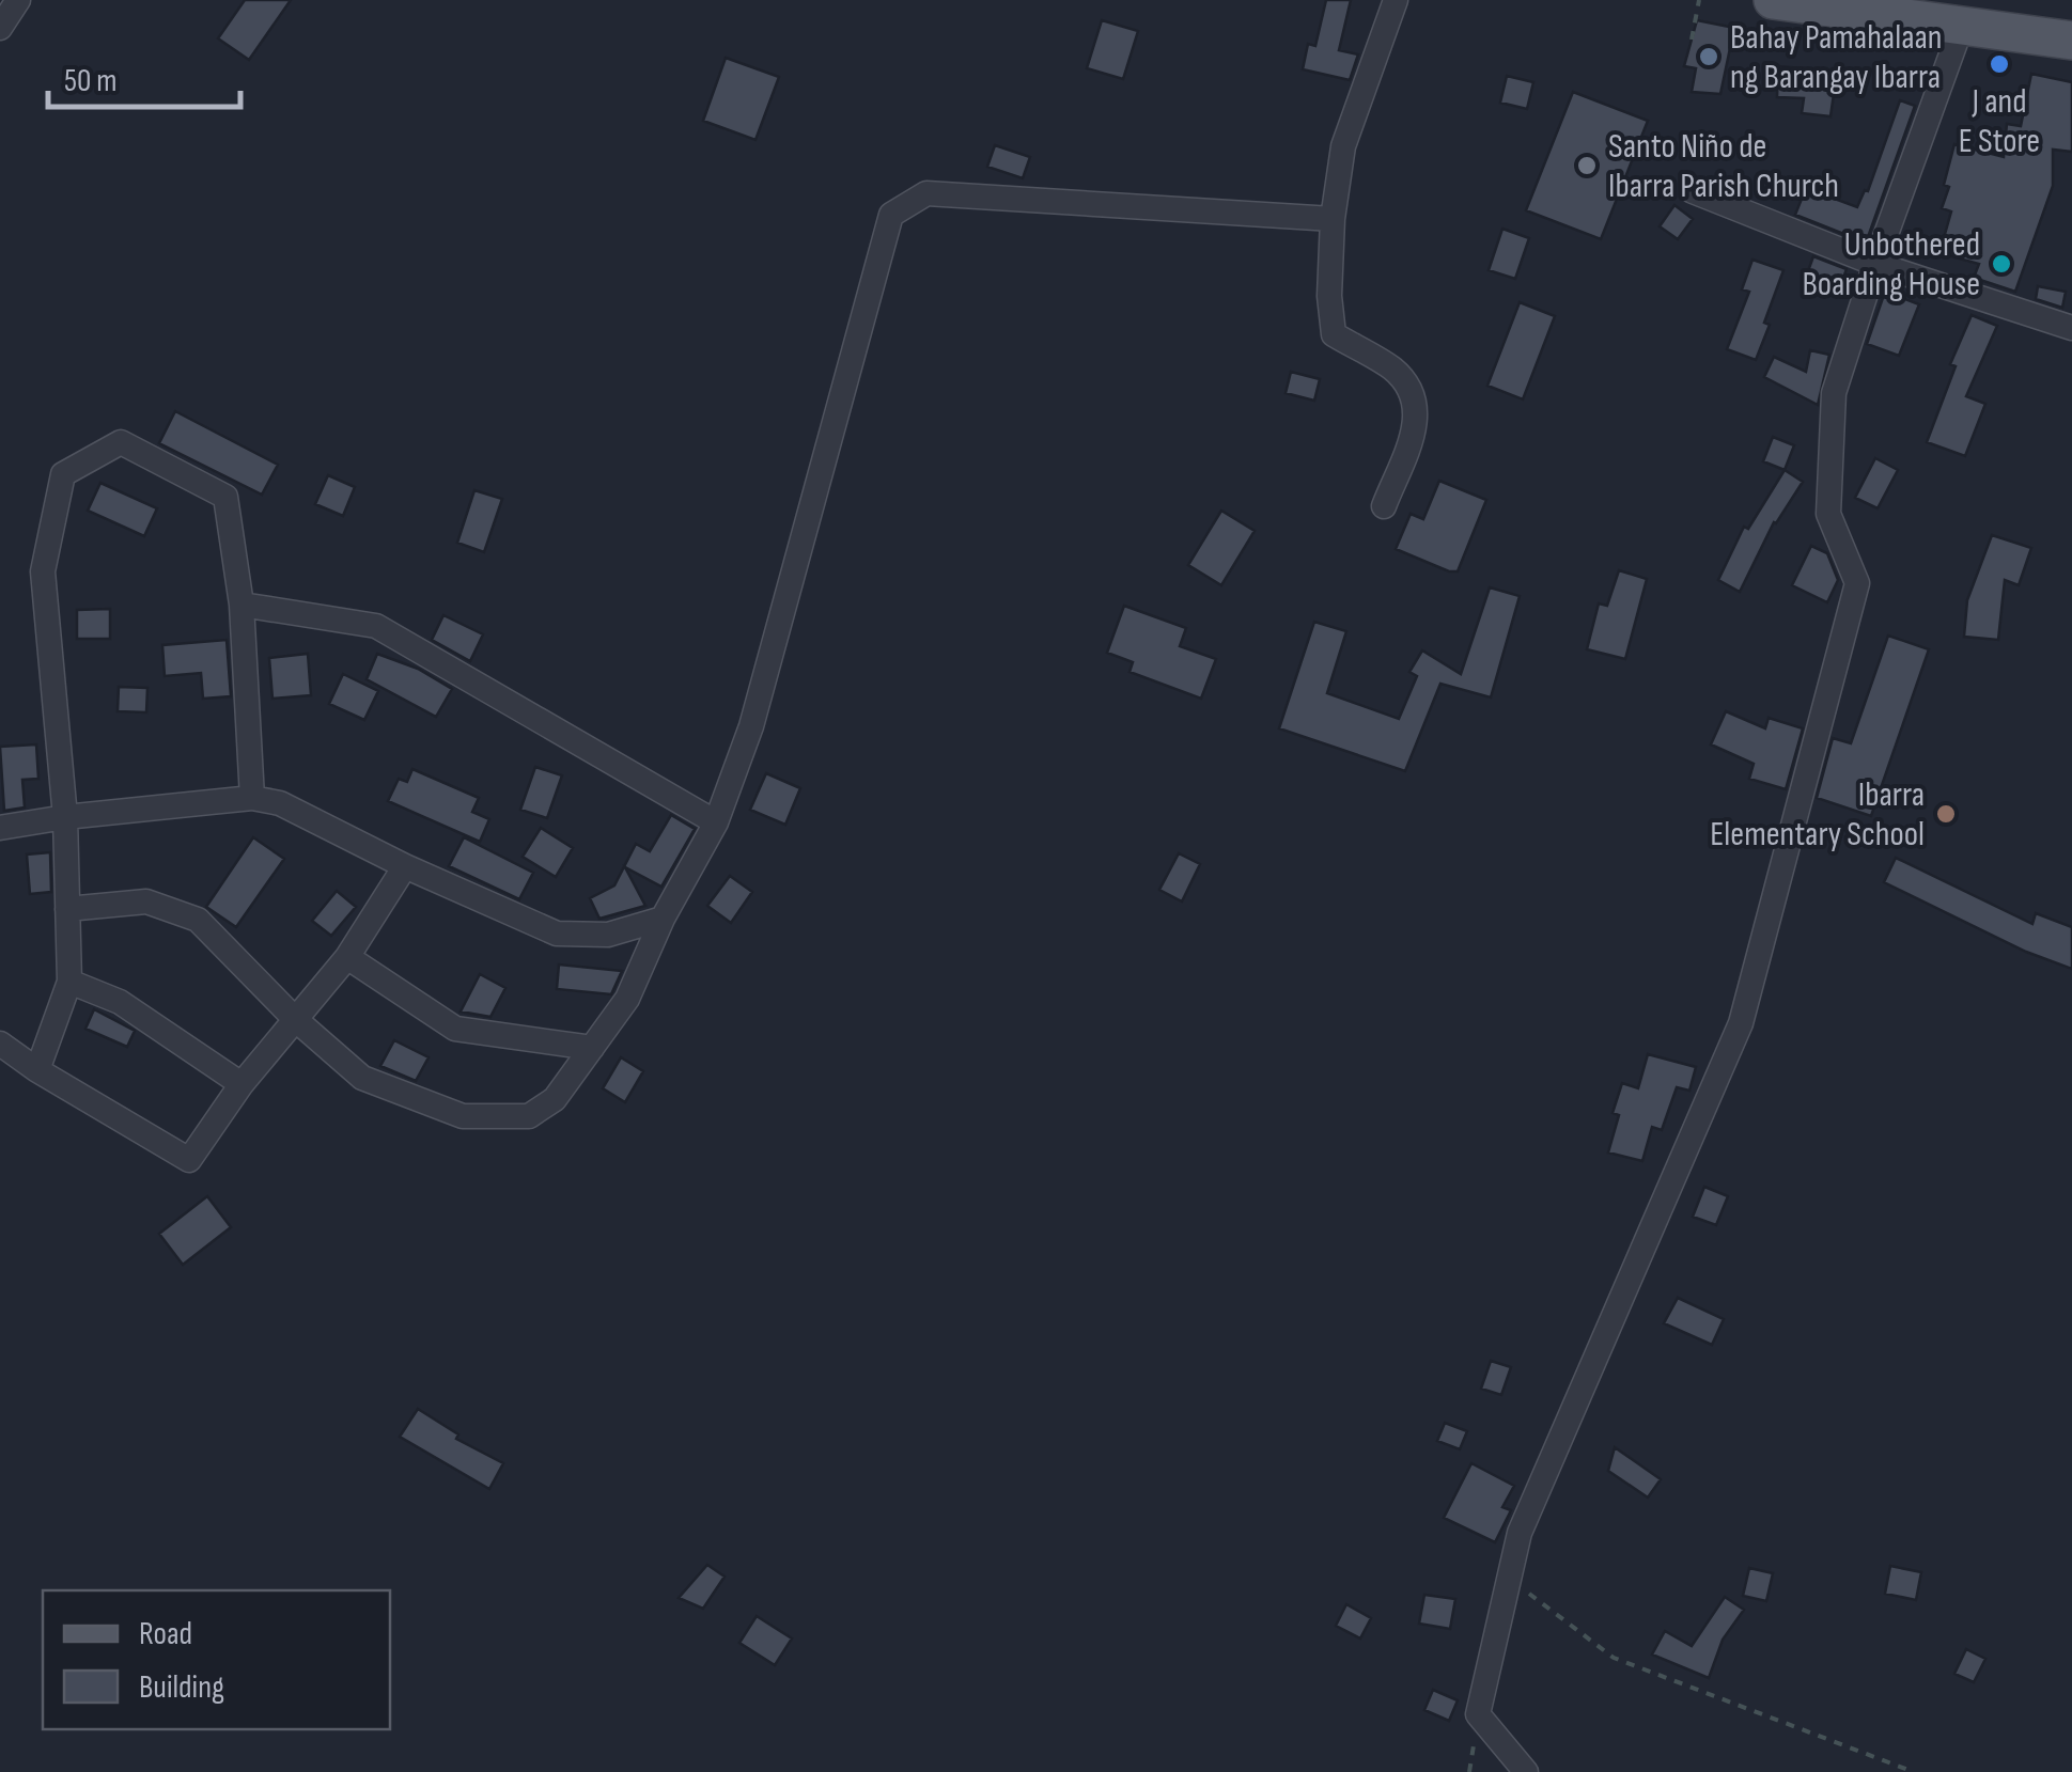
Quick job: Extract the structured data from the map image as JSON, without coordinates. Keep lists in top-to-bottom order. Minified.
{"places":["Bahay Pamahalaan ng Barangay Ibarra","J and E Store","Santo Niño de Ibarra Parish Church","Unbothered Boarding House","Ibarra Elementary School"],"legend":["Road","Building"],"scale_bar":"50 m"}
